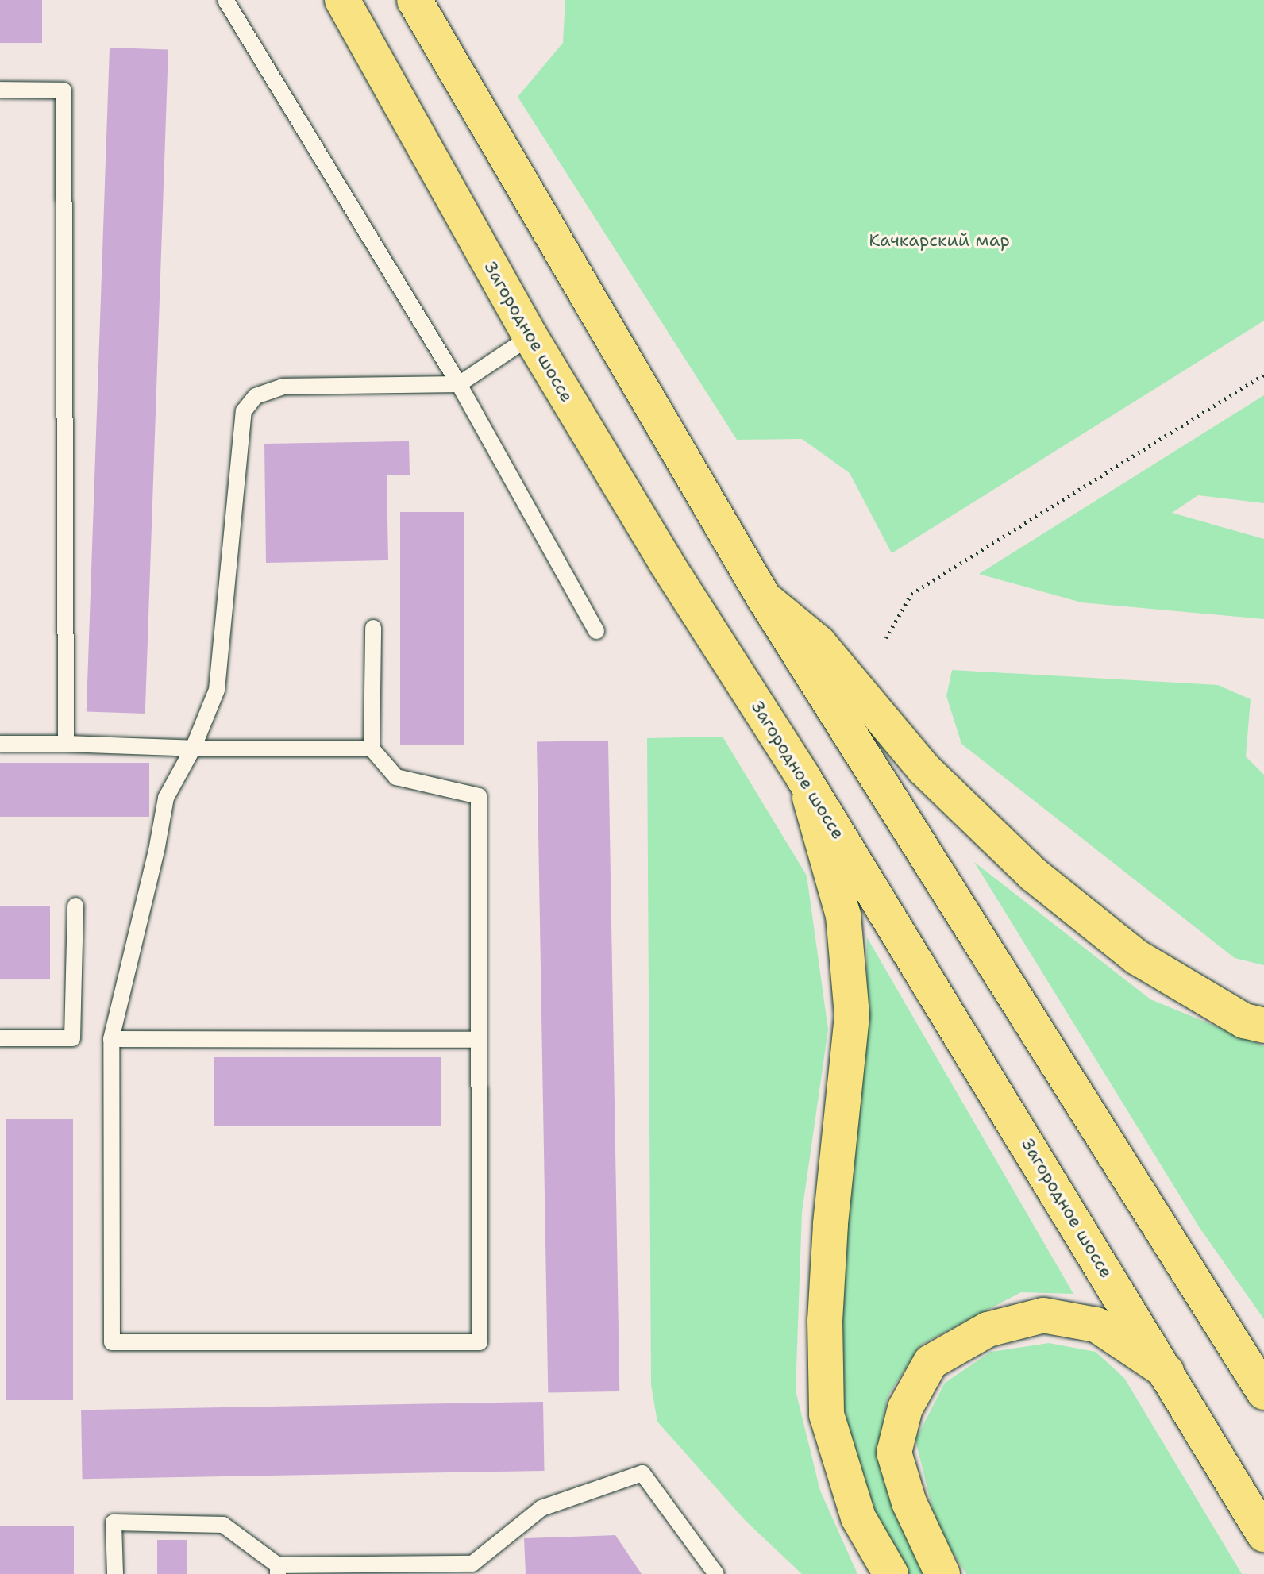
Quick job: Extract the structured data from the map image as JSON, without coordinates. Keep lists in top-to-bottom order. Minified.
{"streets":{"main road":["Загородное шоссе"]},"parks":["Качкарский мар"]}
